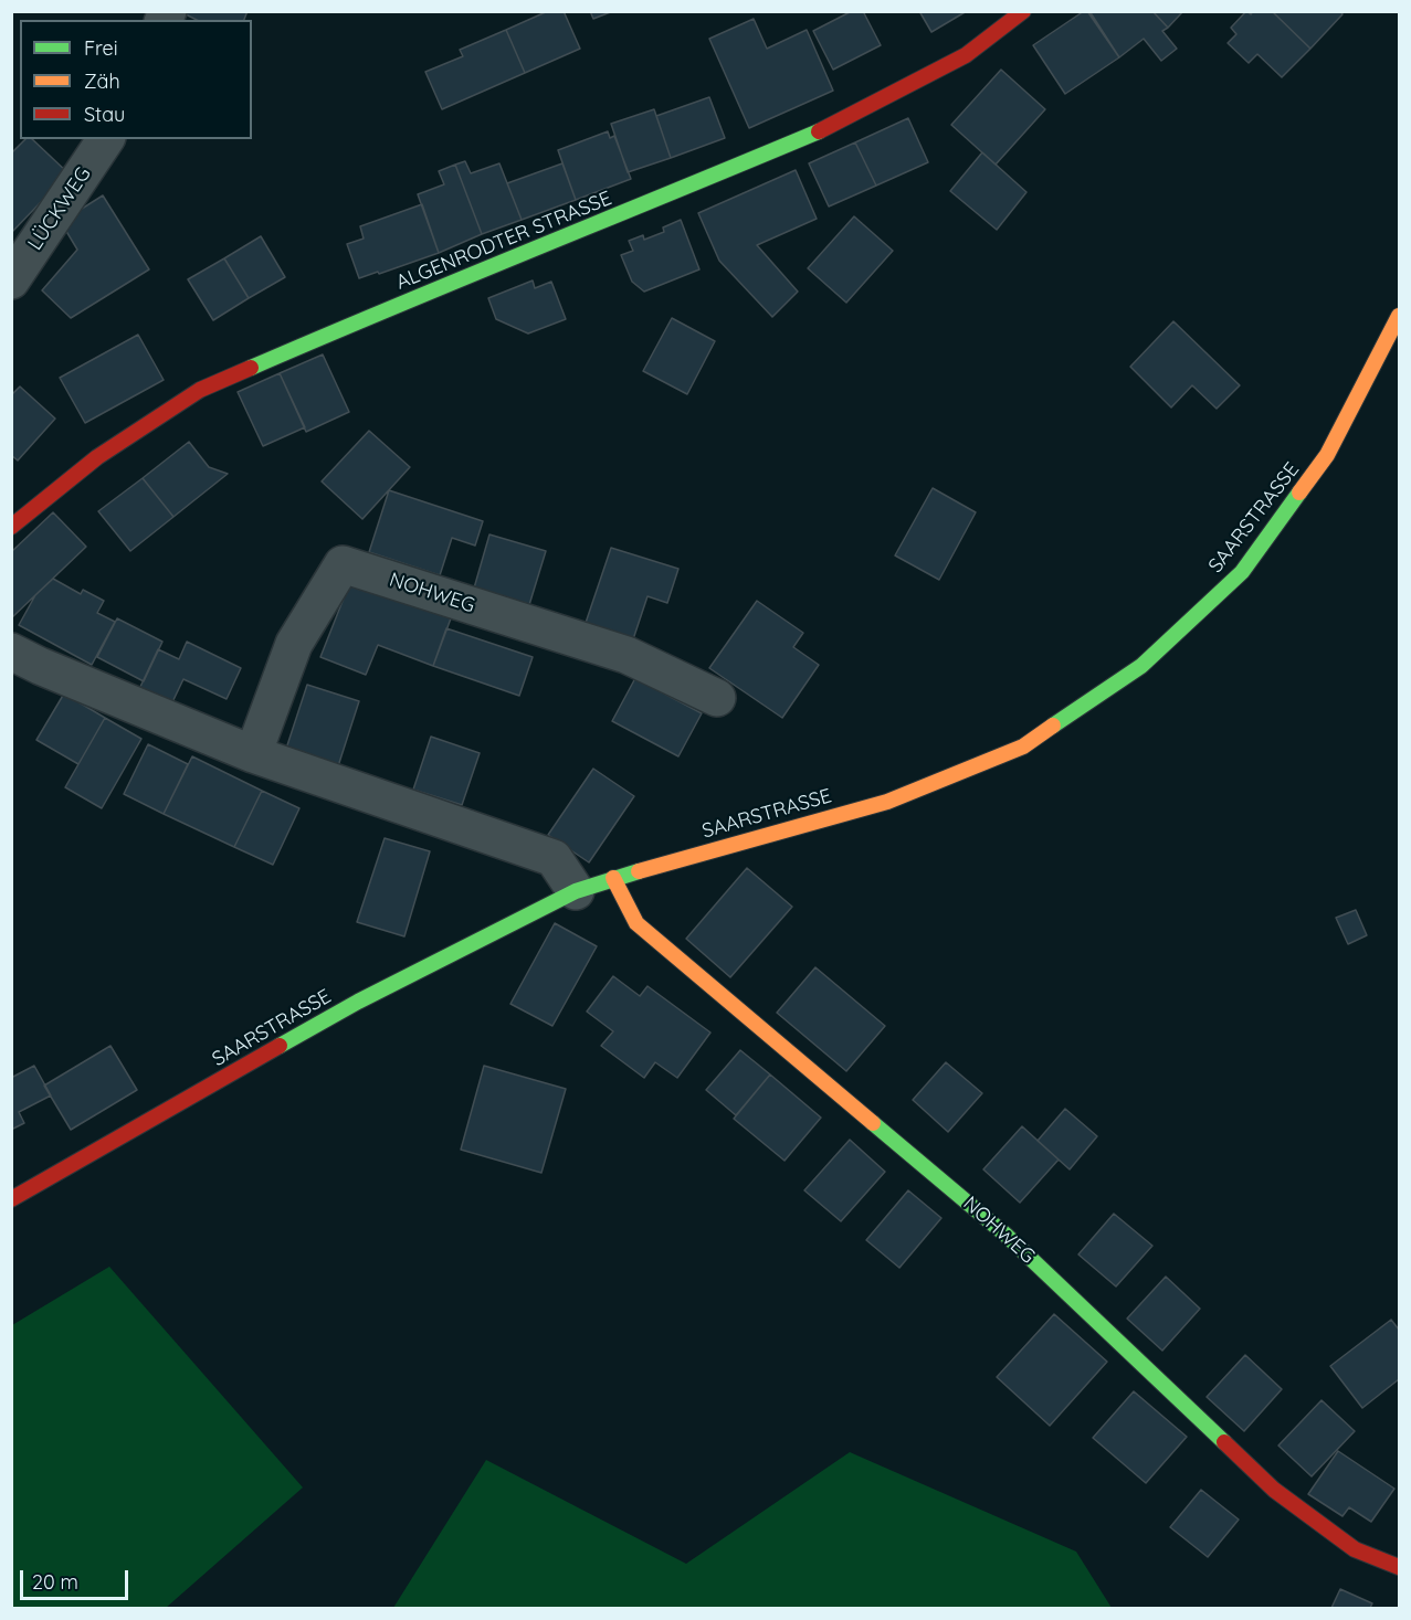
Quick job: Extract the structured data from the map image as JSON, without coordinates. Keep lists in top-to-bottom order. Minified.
{"streets":{"street":["LÜCKWEG","ALGENRODTER STRASSE","SAARSTRASSE","NOHWEG"]},"crossings":[["SAARSTRASSE","NOHWEG"]],"legend":["Frei","Zäh","Stau"],"scale_bar":"20 m"}
